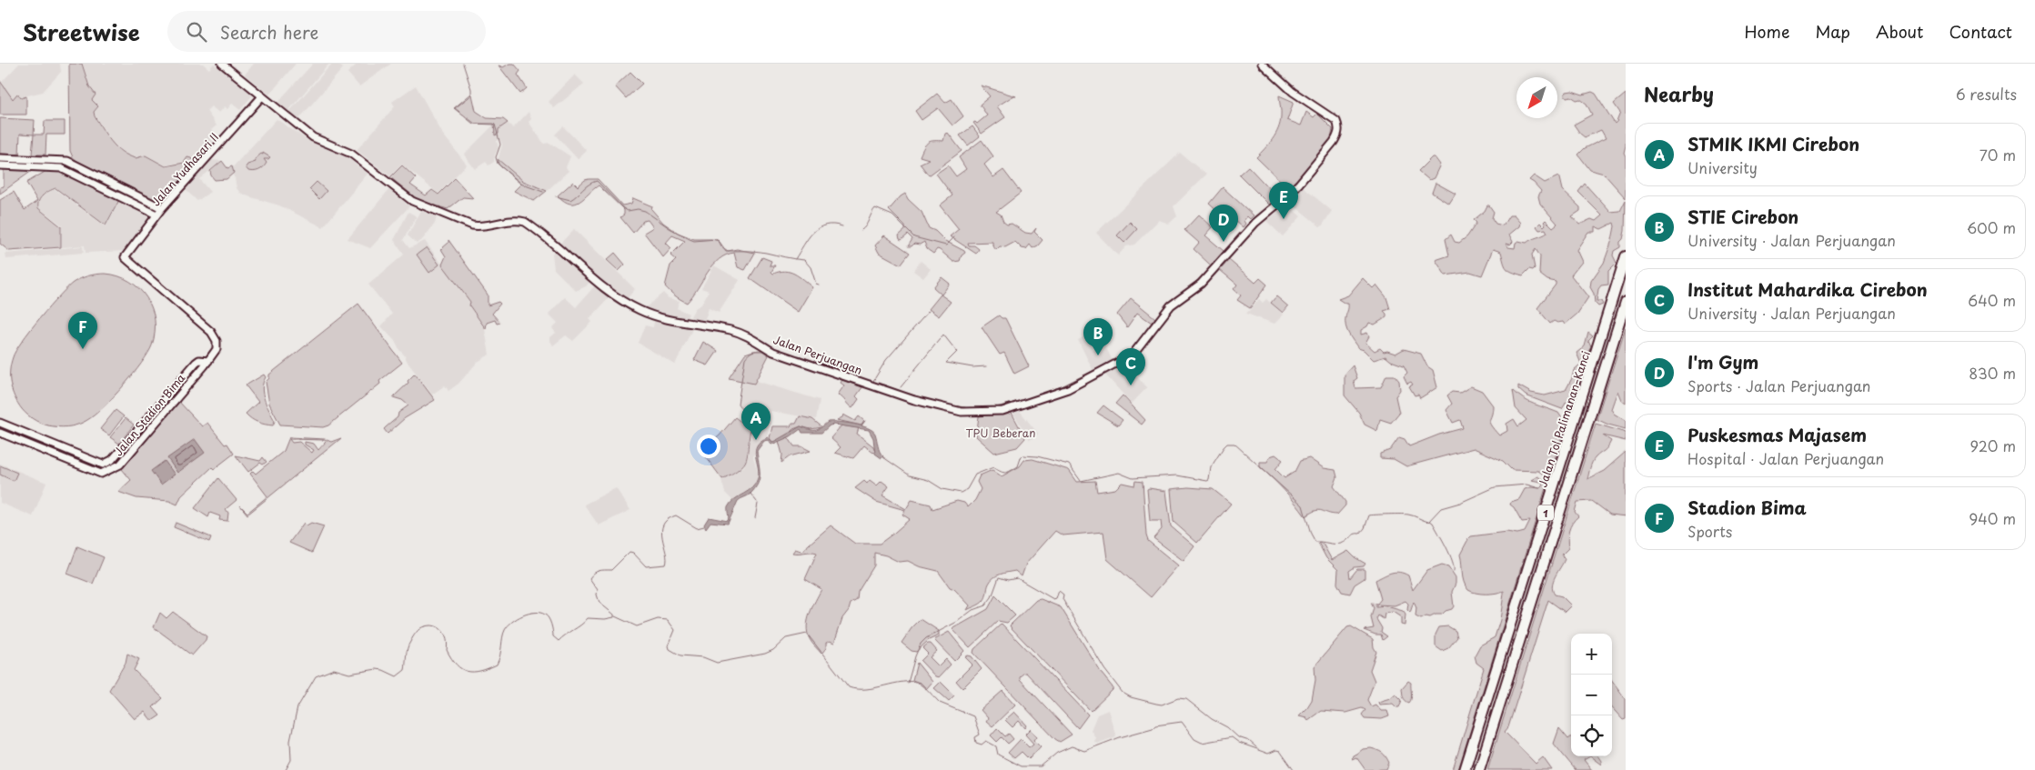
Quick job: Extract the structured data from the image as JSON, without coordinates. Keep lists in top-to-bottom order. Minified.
{"streets":{"highway":["Jalan Tol Palimanan–Kanci","1"],"street":["Jalan Yudhasari II","Jalan Perjuangan","Jalan Stadion Bima"]},"crossings":[["Jalan Yudhasari II","Jalan Perjuangan"],["Jalan Yudhasari II","Jalan Stadion Bima"]],"parks":["TPU Beberan"],"north":"bottom left","page":{"header":"Streetwise","search":"Search here","nav":["Home","Map","About","Contact"],"heading":["Nearby","6 results"],"list":[{"mark":"A","name":"STMIK IKMI Cirebon","note":"University","value":"70 m"},{"mark":"B","name":"STIE Cirebon","note":"University · Jalan Perjuangan","value":"600 m"},{"mark":"C","name":"Institut Mahardika Cirebon","note":"University · Jalan Perjuangan","value":"640 m"},{"mark":"D","name":"I'm Gym","note":"Sports · Jalan Perjuangan","value":"830 m"},{"mark":"E","name":"Puskesmas Majasem","note":"Hospital · Jalan Perjuangan","value":"920 m"},{"mark":"F","name":"Stadion Bima","note":"Sports","value":"940 m"}],"pins":["E","D","F","B","C","A"],"map_buttons":["+","−"]}}
